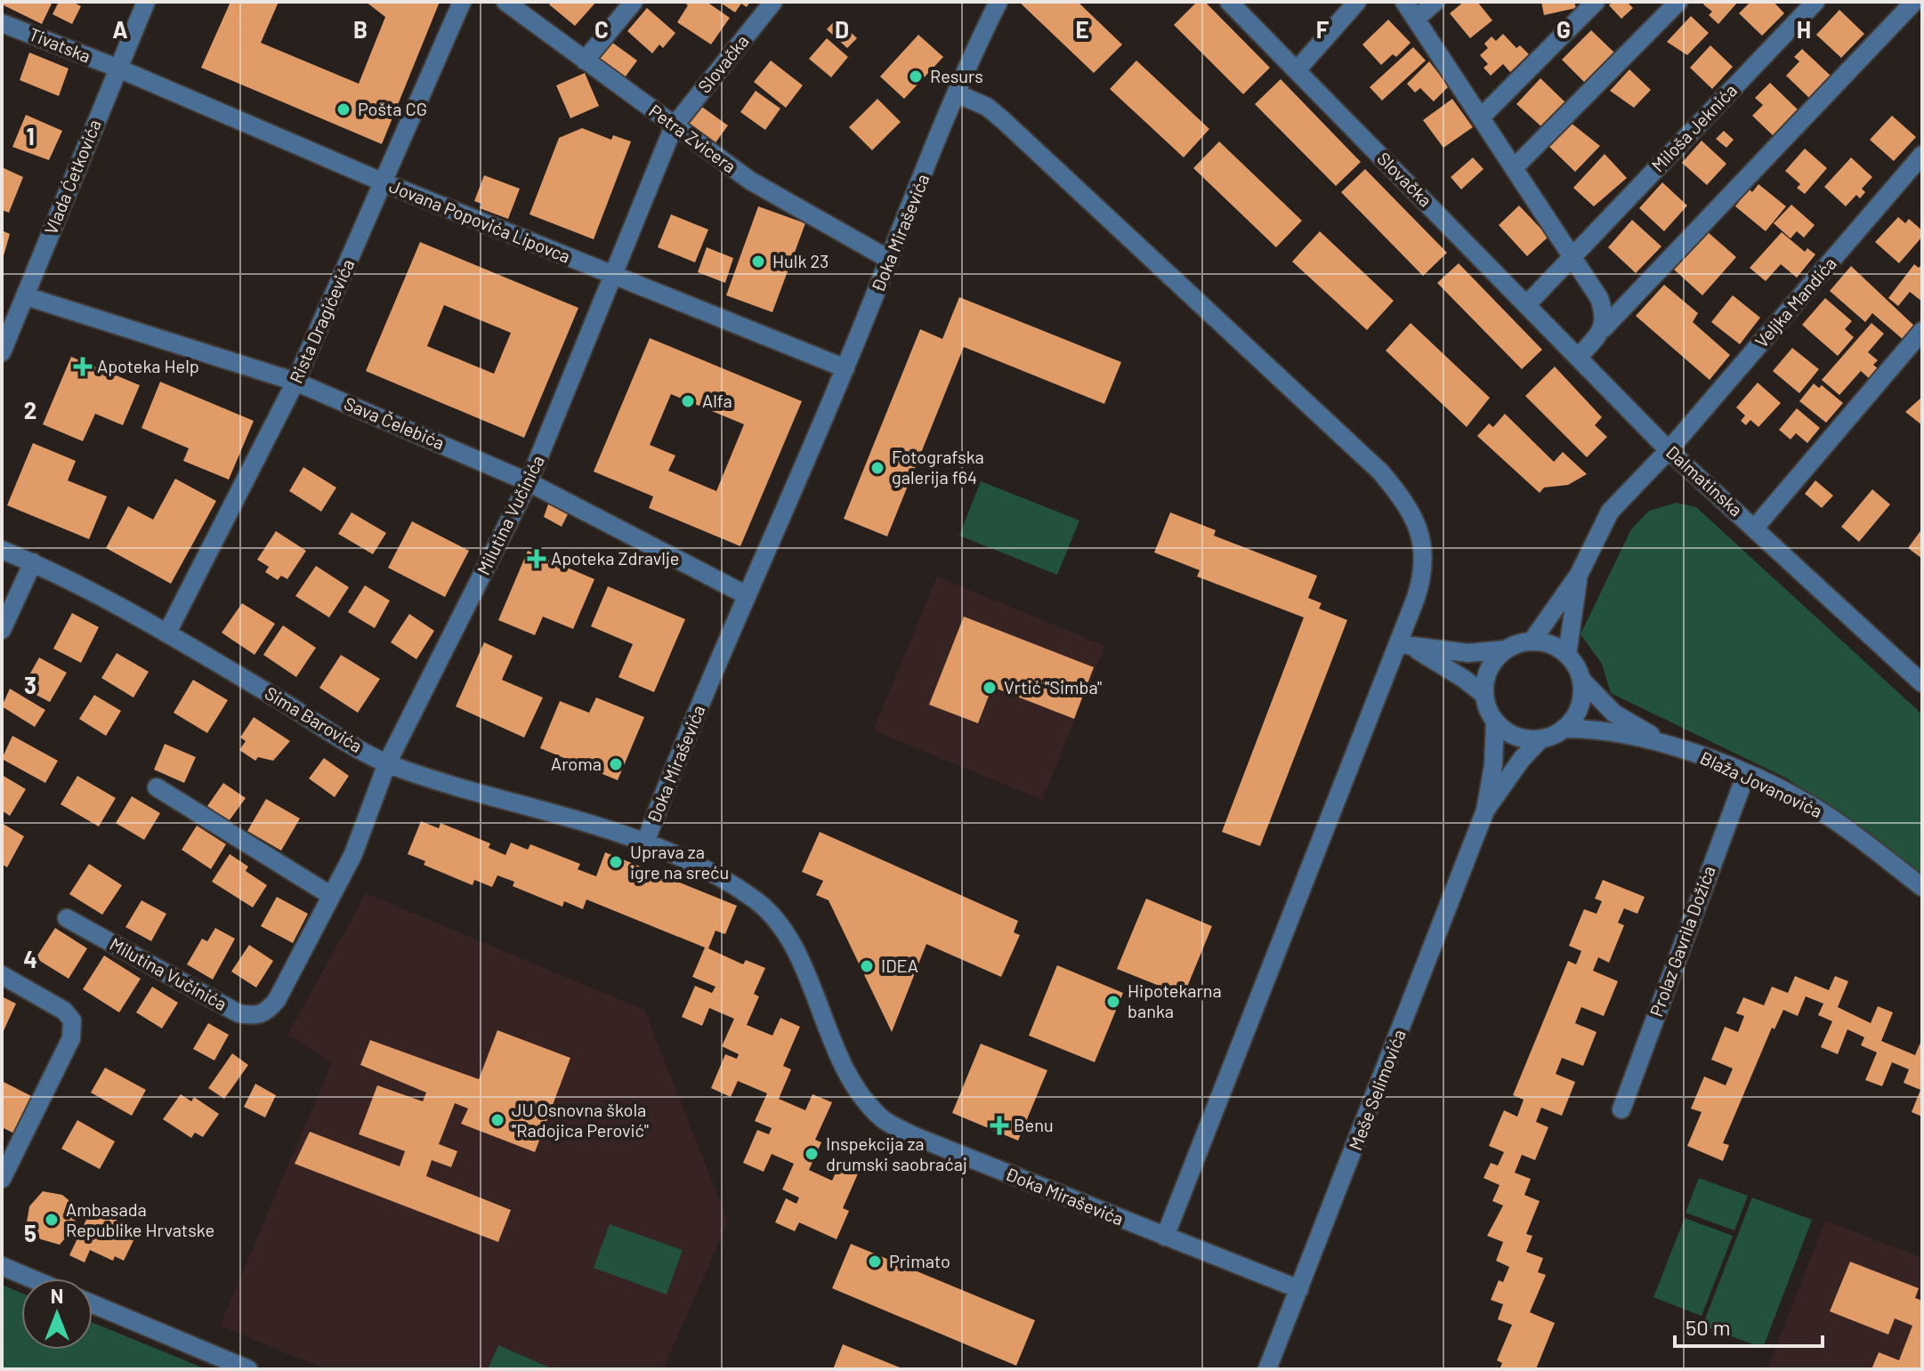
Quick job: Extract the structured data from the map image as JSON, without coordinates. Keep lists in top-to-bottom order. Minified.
{"streets":{"street":["Tivatska","Slovačka","Miloša Jeknića","Petra Zvicera","Vlada Ćetkovića","Jovana Popovića Lipovca","Đoka Miraševića","Veljka Mandića","Rista Dragićevića","Sava Čelebića","Dalmatinska","Milutina Vučinića","Sima Barovića","Blaža Jovanovića","Prolaz Gavrila Dožića","Meše Selimovića"]},"crossings":[["Tivatska","Vlada Ćetkovića"],["Tivatska","Jovana Popovića Lipovca"],["Slovačka","Petra Zvicera"],["Slovačka","Dalmatinska"],["Slovačka","Milutina Vučinića"],["Petra Zvicera","Đoka Miraševića"],["Petra Zvicera","Milutina Vučinića"],["Vlada Ćetkovića","Jovana Popovića Lipovca"],["Vlada Ćetkovića","Sava Čelebića"],["Jovana Popovića Lipovca","Đoka Miraševića"],["Jovana Popovića Lipovca","Rista Dragićevića"],["Jovana Popovića Lipovca","Milutina Vučinića"],["Đoka Miraševića","Sava Čelebića"],["Đoka Miraševića","Sima Barovića"],["Đoka Miraševića","Meše Selimovića"],["Veljka Mandića","Dalmatinska"],["Rista Dragićevića","Sava Čelebića"],["Rista Dragićevića","Sima Barovića"],["Sava Čelebića","Milutina Vučinića"],["Milutina Vučinića","Sima Barovića"],["Blaža Jovanovića","Prolaz Gavrila Dožića"],["Blaža Jovanovića","Meše Selimovića"]],"places":{"other":["Resurs","Pošta CG","Hulk 23","Alfa","Fotografska galerija f64","Vrtić \"Simba\"","Aroma","Uprava za igre na sreću","IDEA","Hipotekarna banka","JU Osnovna škola \"Radojica Perović\"","Inspekcija za drumski saobraćaj","Ambasada Republike Hrvatske","Primato"],"health":["Apoteka Help","Apoteka Zdravlje","Benu"]},"scale_bar":"50 m","north":"top","grid":{"columns":["A","B","C","D","E","F","G","H"],"rows":["1","2","3","4","5"]}}
